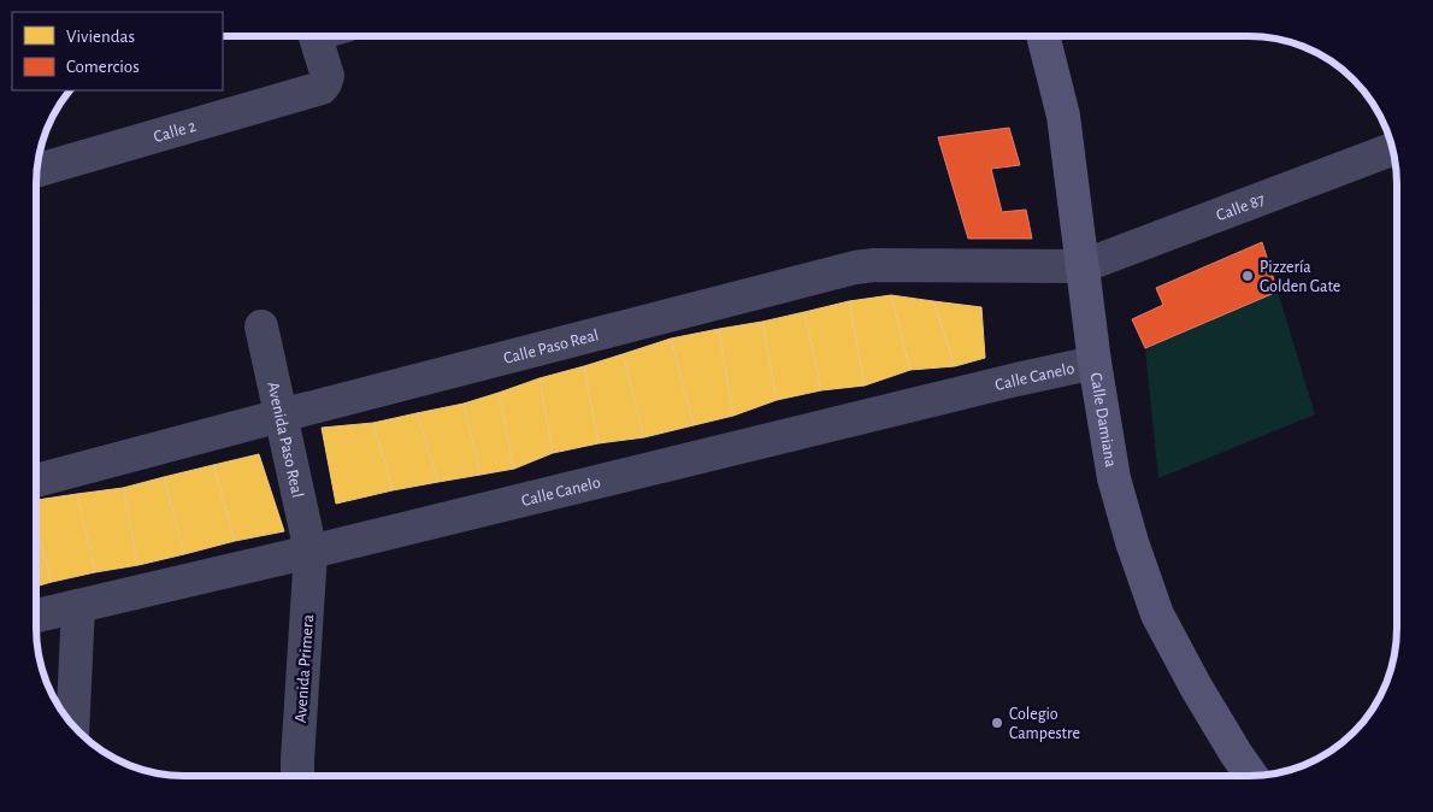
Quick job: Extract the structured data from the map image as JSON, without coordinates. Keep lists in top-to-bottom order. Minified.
{"streets":{"street":["Calle 2","Calle 87","Calle Paso Real","Calle Canelo","Calle Damiana","Avenida Paso Real","Avenida Primera"]},"crossings":[["Calle 87","Calle Paso Real"],["Calle 87","Calle Damiana"],["Calle Paso Real","Calle Damiana"],["Calle Paso Real","Avenida Paso Real"],["Calle Canelo","Calle Damiana"],["Calle Canelo","Avenida Paso Real"],["Calle Canelo","Avenida Primera"],["Avenida Paso Real","Avenida Primera"]],"places":["Pizzería Golden Gate","Colegio Campestre"],"legend":["Viviendas","Comercios"]}
